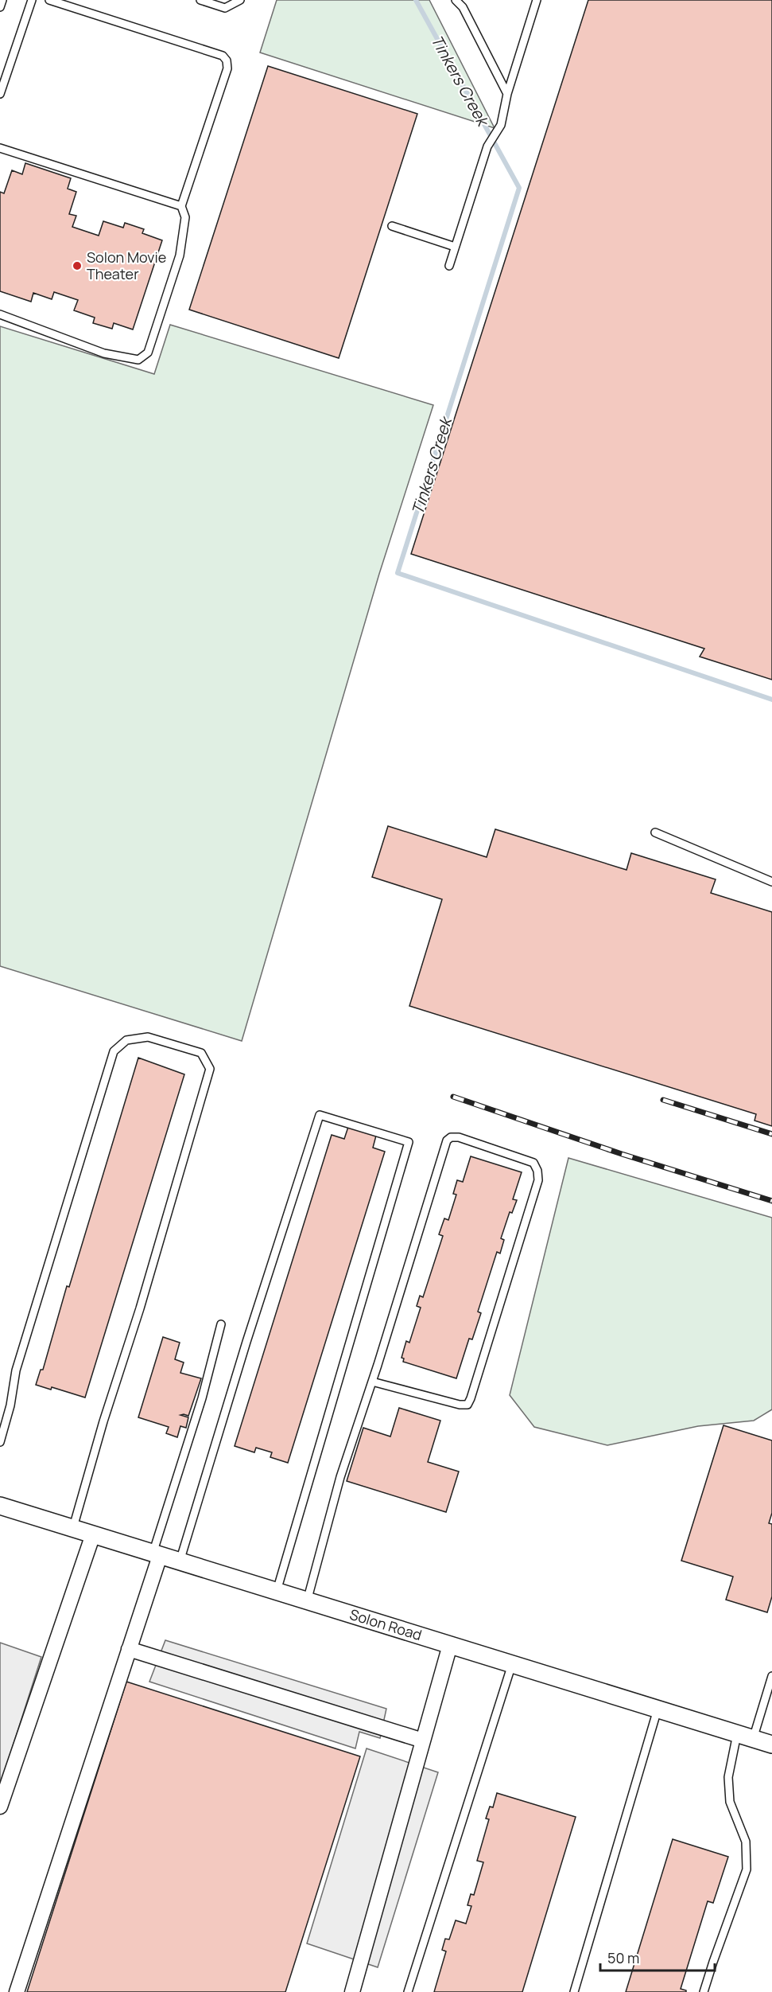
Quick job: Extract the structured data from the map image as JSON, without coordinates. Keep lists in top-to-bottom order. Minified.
{"streets":{"street":["Solon Road"]},"water":["Tinkers Creek"],"places":["Solon Movie Theater"],"scale_bar":"50 m"}
